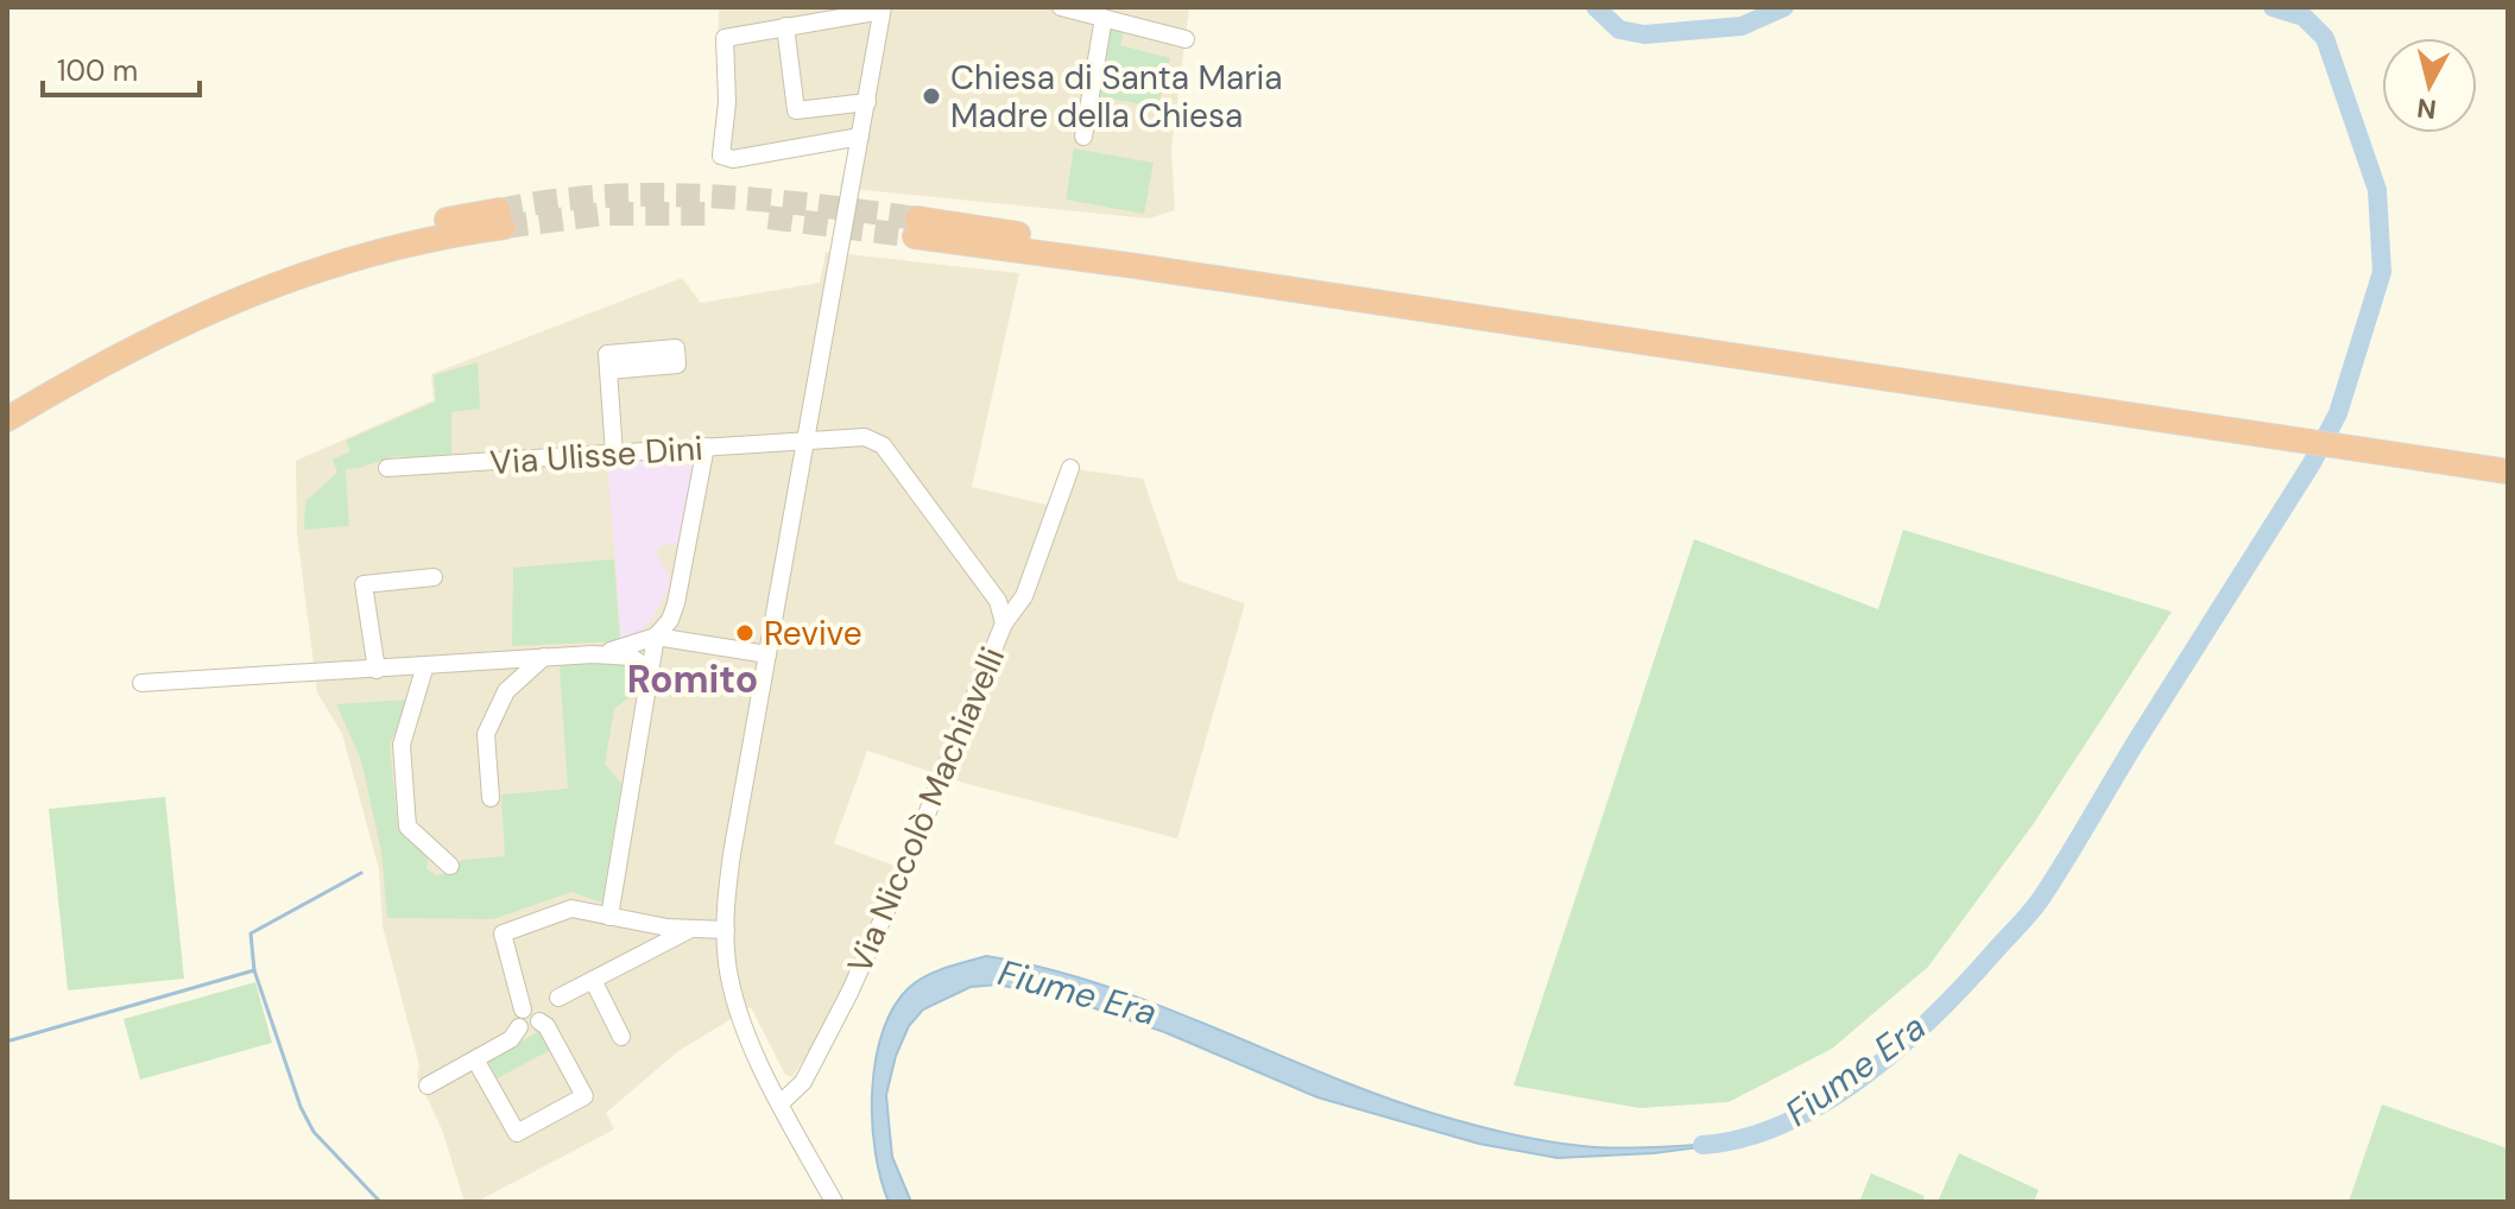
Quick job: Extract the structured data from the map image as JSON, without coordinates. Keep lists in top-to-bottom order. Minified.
{"streets":{"street":["Via Ulisse Dini","Via Niccolò Machiavelli"]},"crossings":[["Via Ulisse Dini","Via Niccolò Machiavelli"]],"districts":["Romito"],"water":["Fiume Era"],"places":["Chiesa di Santa Maria Madre della Chiesa","Revive"],"scale_bar":"100 m","north":"bottom"}
